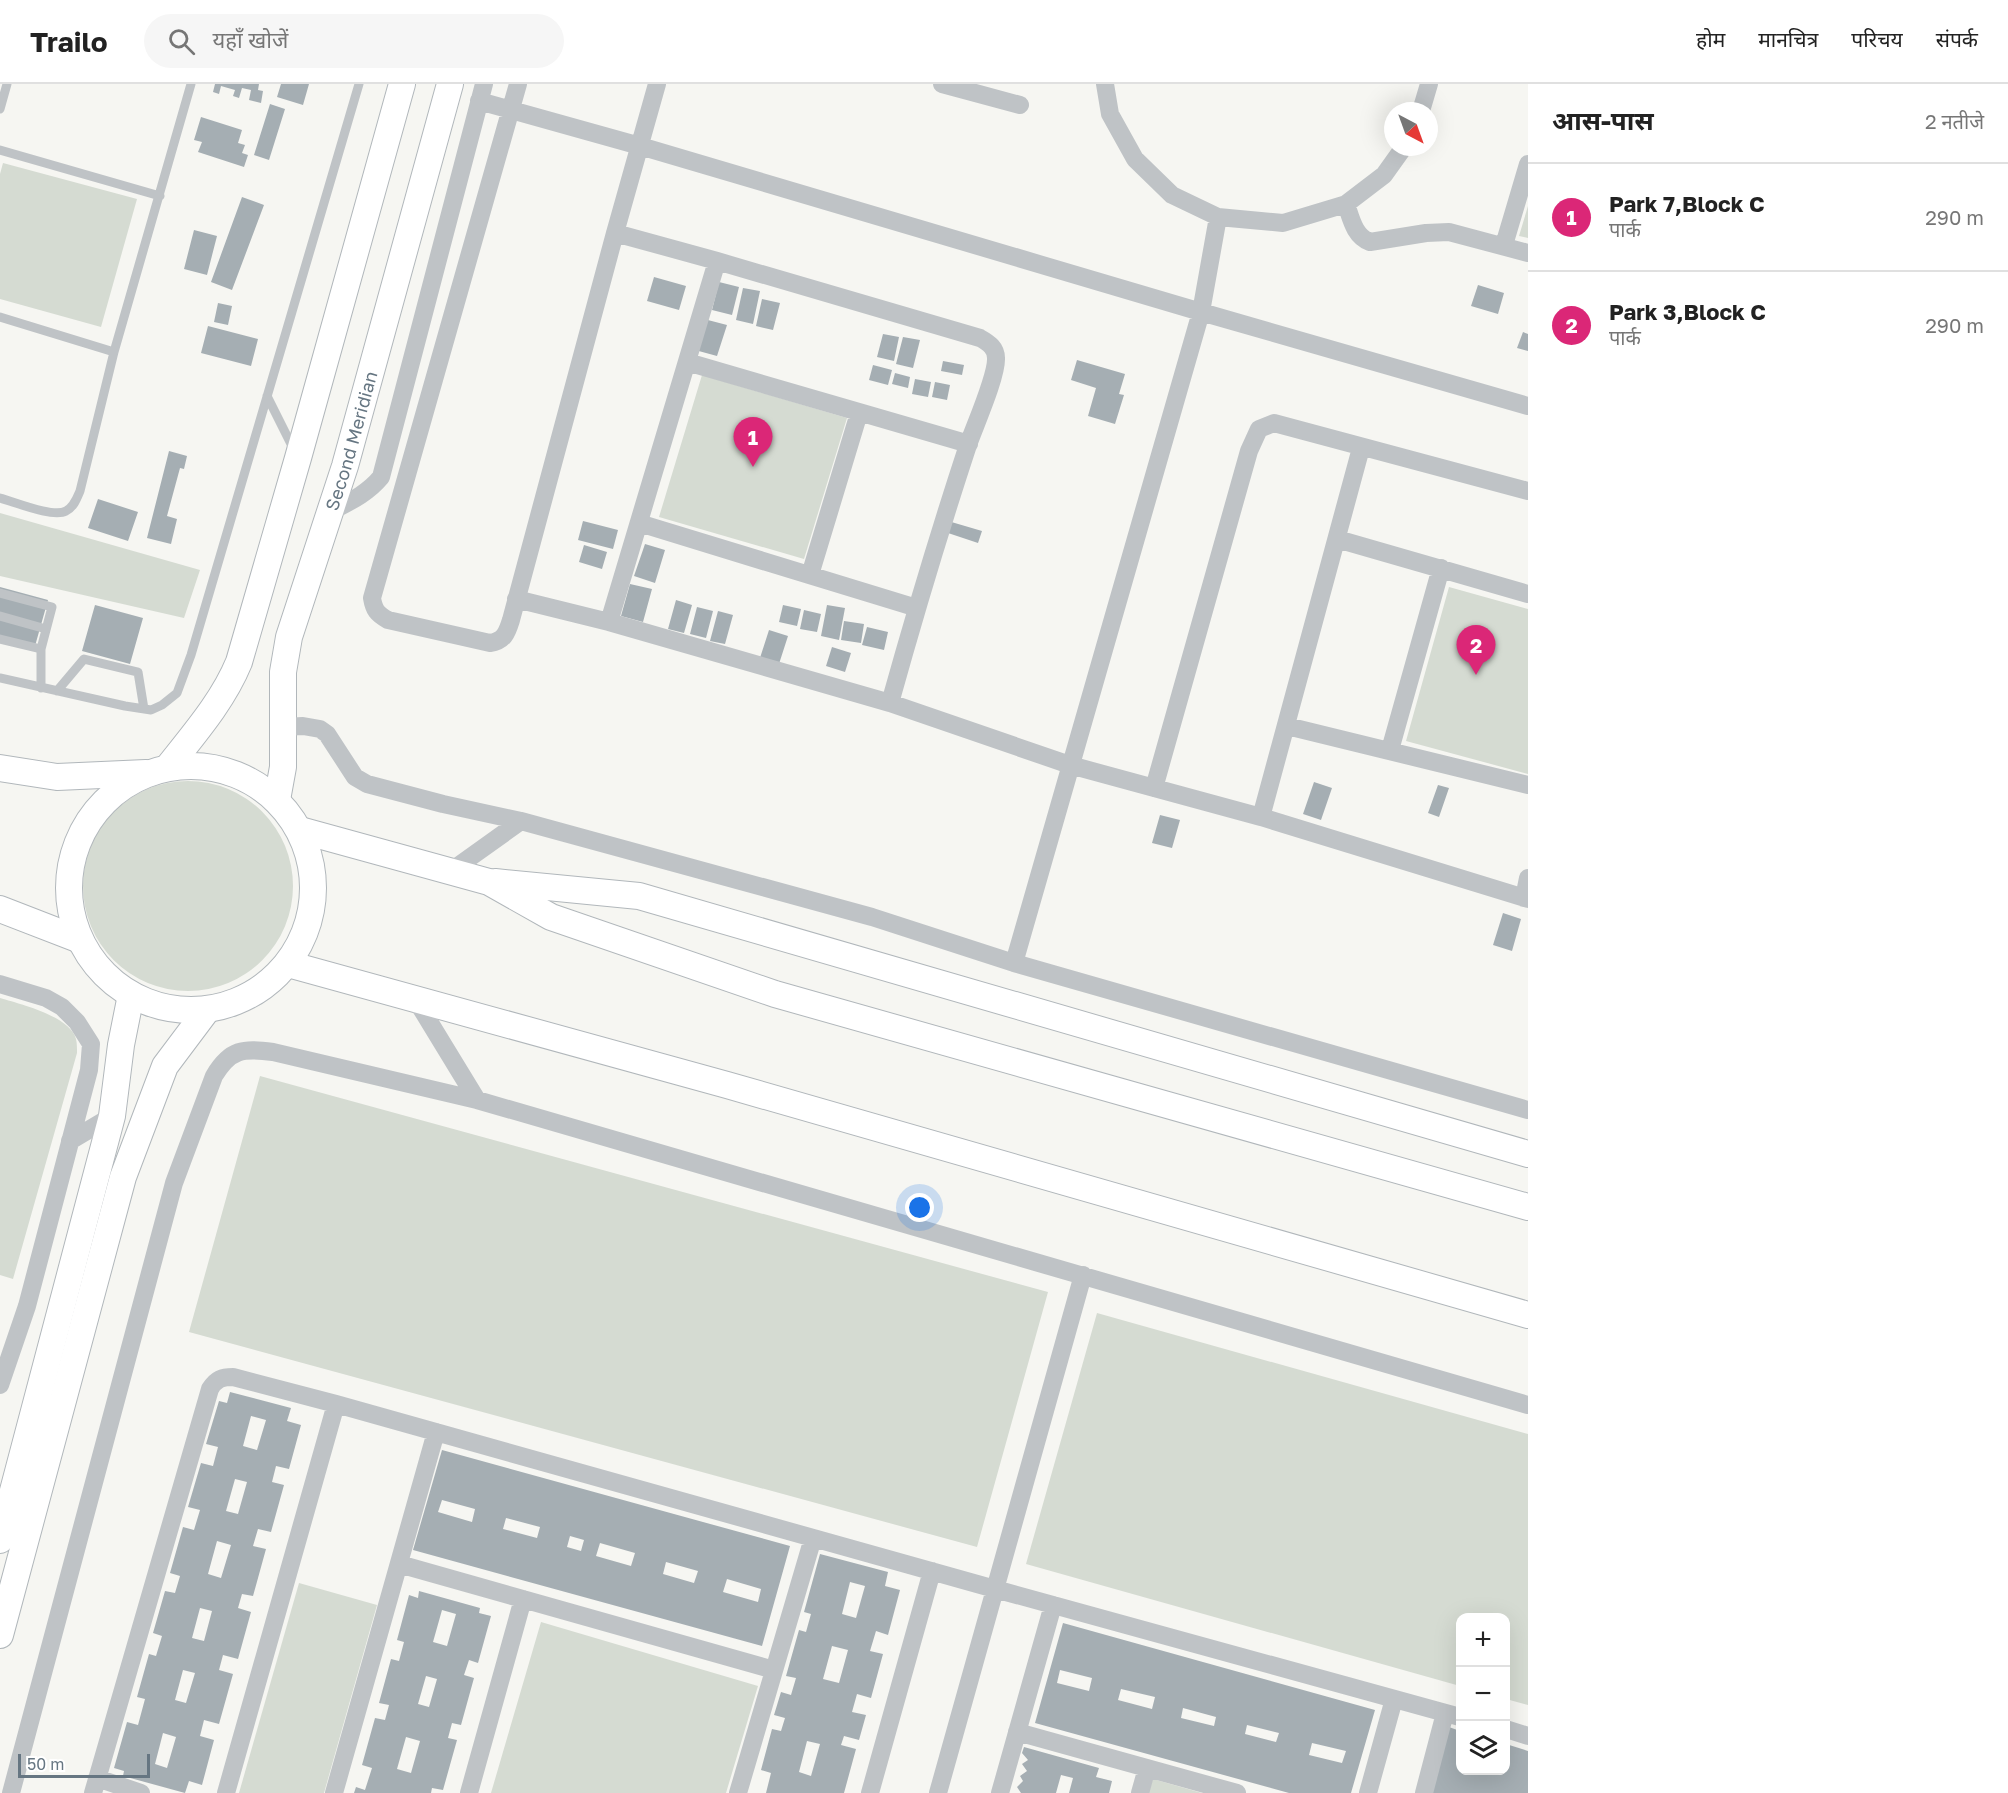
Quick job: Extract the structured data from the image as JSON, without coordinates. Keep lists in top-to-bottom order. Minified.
{"streets":{"main road":["Second Meridian"]},"scale_bar":"50 m","north":"bottom right","page":{"header":"Trailo","search":"यहाँ खोजें","nav":["होम","मानचित्र","परिचय","संपर्क"],"heading":["आस-पास","2 नतीजे"],"list":[{"mark":"1","name":"Park 7,Block C","note":"पार्क","value":"290 m"},{"mark":"2","name":"Park 3,Block C","note":"पार्क","value":"290 m"}],"pins":["1","2"],"map_buttons":["+","−"],"scale":"50 m"}}
